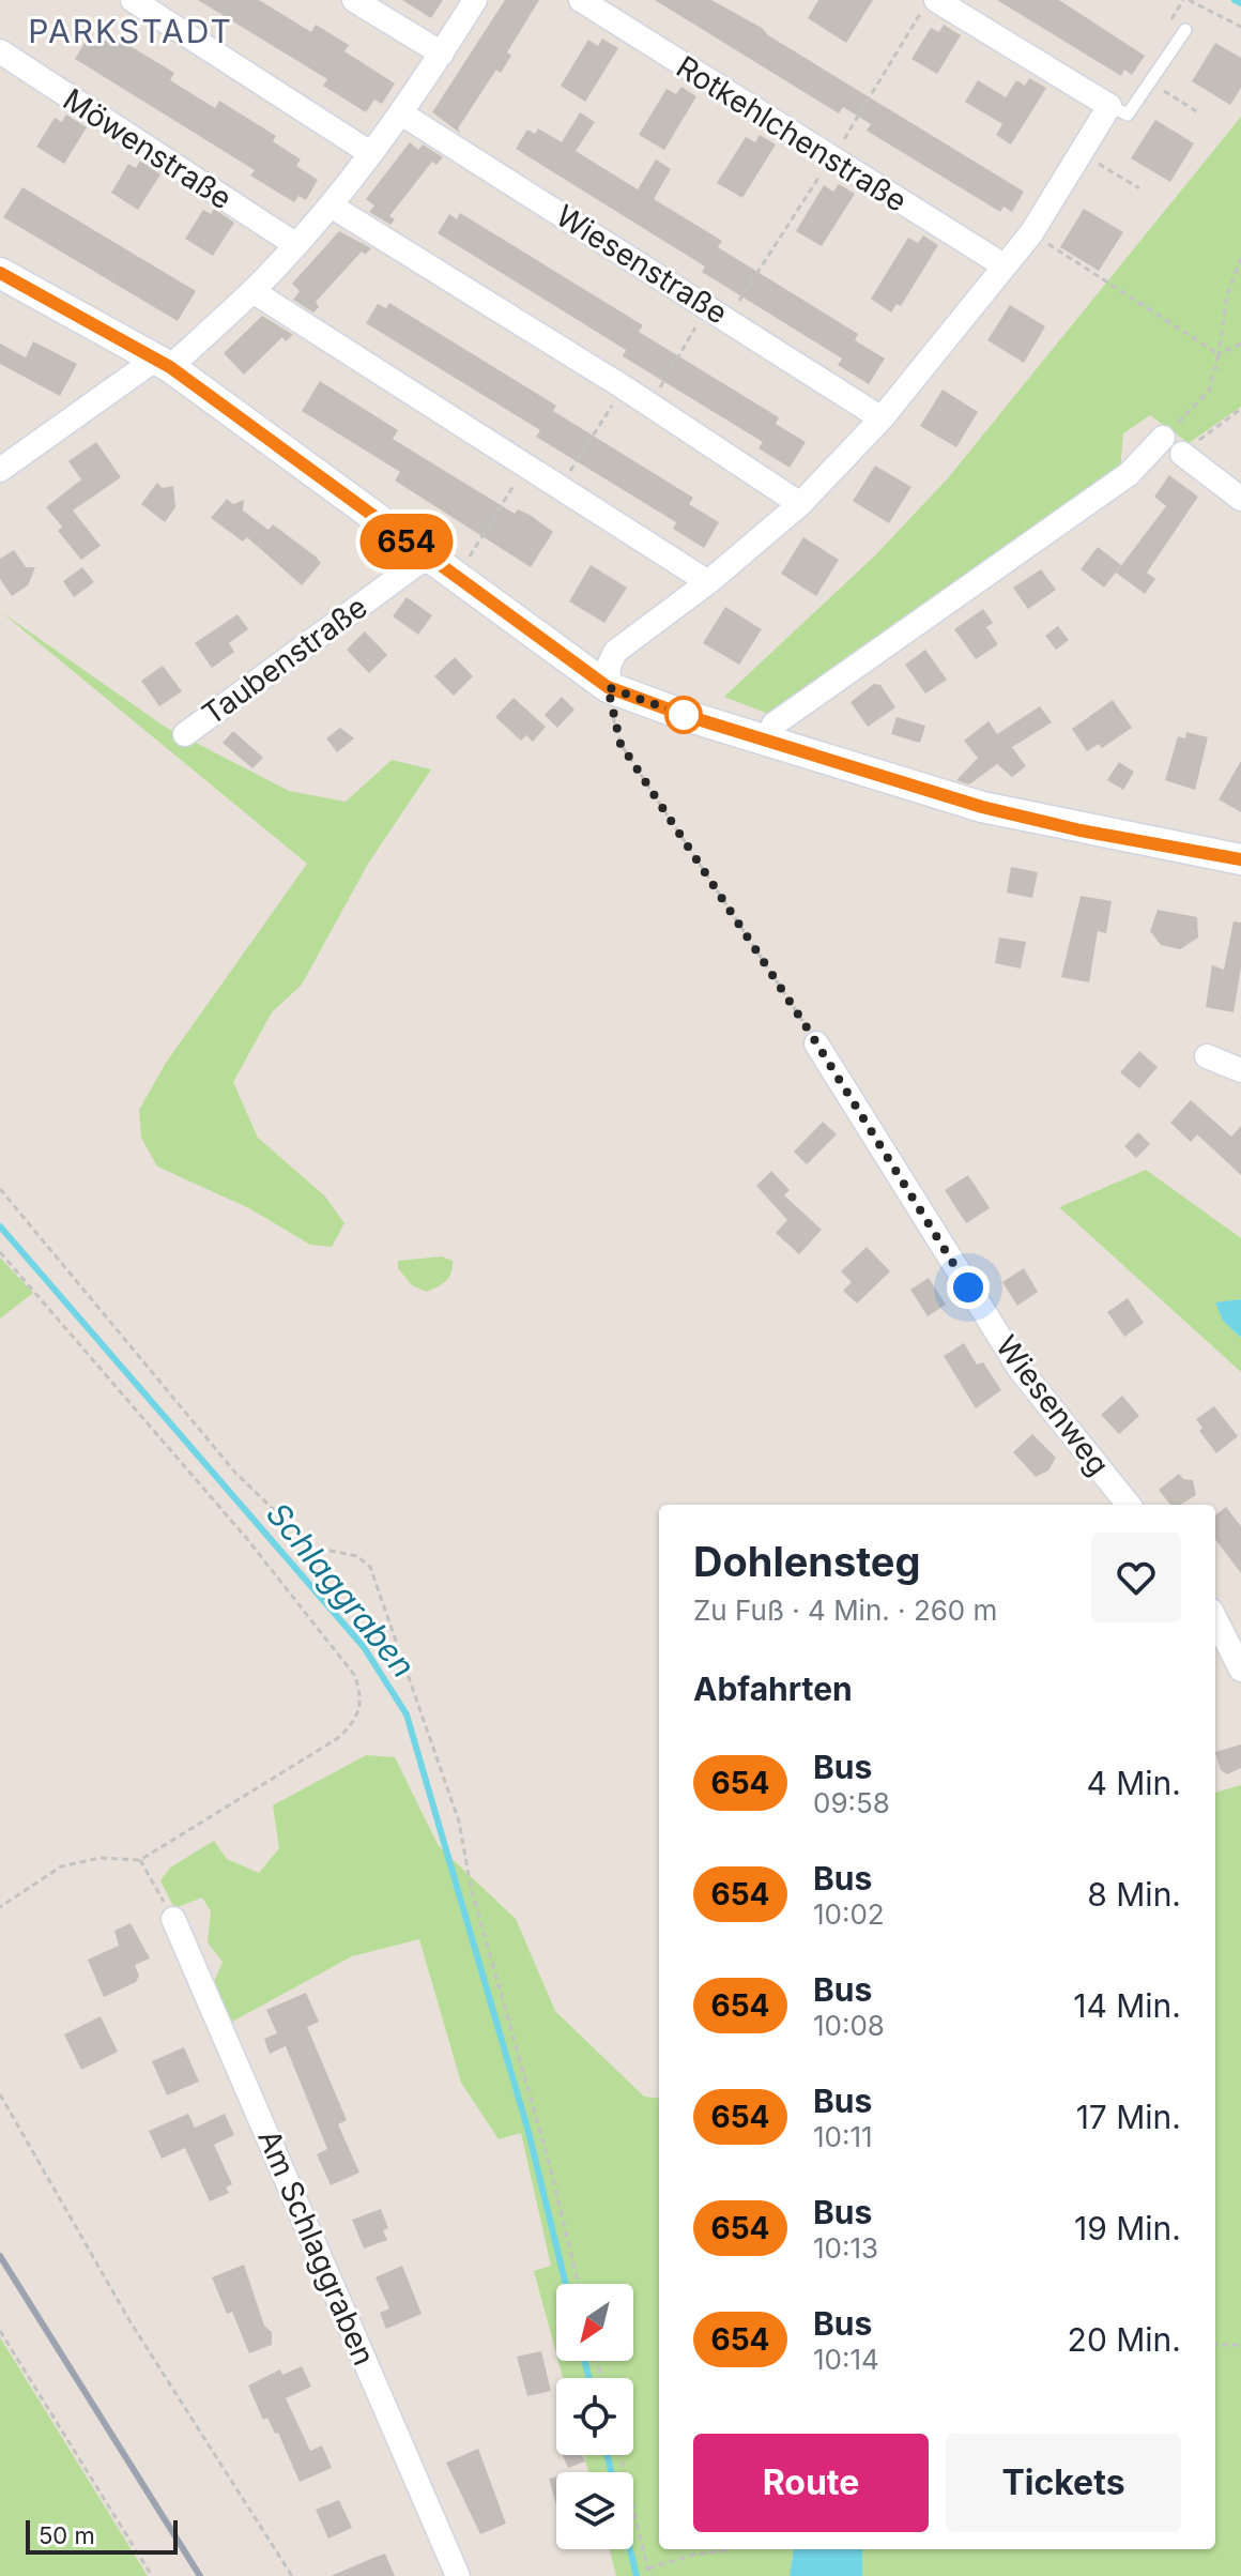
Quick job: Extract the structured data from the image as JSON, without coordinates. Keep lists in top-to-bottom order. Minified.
{"streets":{"street":["Rotkehlchenstraße","Möwenstraße","Wiesenstraße","Taubenstraße","Wiesenweg","Am Schlaggraben"]},"districts":["PARKSTADT"],"water":["Schlaggraben"],"lines":["bus line 654"],"scale_bar":"50 m","north":"bottom left","page":{"on_map":"654","heading":[["Dohlensteg","Zu Fuß · 4 Min. · 260 m"],"Abfahrten"],"list":[{"mark":"654","name":"Bus","note":"09:58","value":"4 Min."},{"mark":"654","name":"Bus","note":"10:02","value":"8 Min."},{"mark":"654","name":"Bus","note":"10:08","value":"14 Min."},{"mark":"654","name":"Bus","note":"10:11","value":"17 Min."},{"mark":"654","name":"Bus","note":"10:13","value":"19 Min."},{"mark":"654","name":"Bus","note":"10:14","value":"20 Min."}],"buttons":["Route","Tickets"],"scale":"50 m"}}
